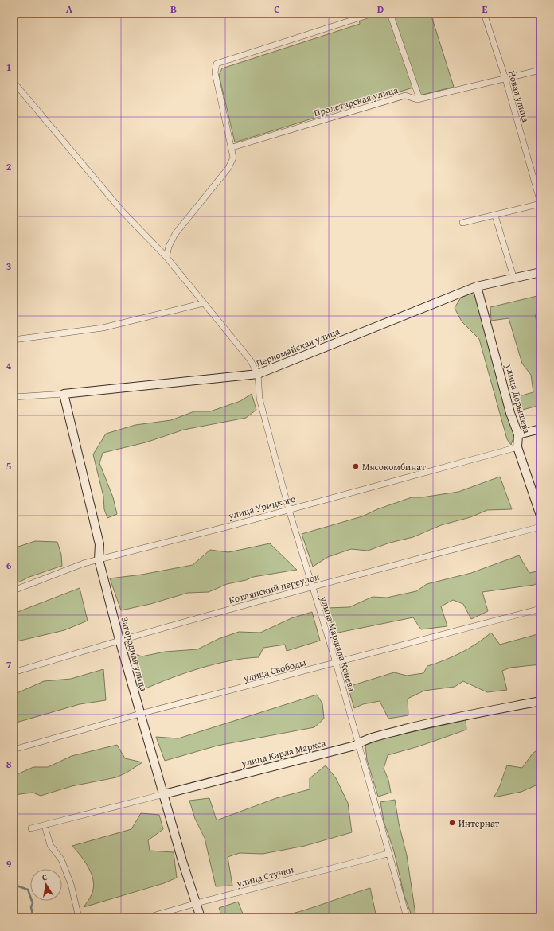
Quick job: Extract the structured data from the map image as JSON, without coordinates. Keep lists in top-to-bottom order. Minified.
{"streets":{"street":["Новая улица","Пролетарская улица","Первомайская улица","улица Дерышева","улица Урицкого","Котлянский переулок","улица Маршала Конева","Загородная улица","улица Свободы","улица Карла Маркса","улица Стучки"]},"crossings":[["Новая улица","Пролетарская улица"],["Первомайская улица","улица Дерышева"],["Первомайская улица","улица Маршала Конева"],["Первомайская улица","Загородная улица"],["улица Дерышева","улица Урицкого"],["улица Урицкого","улица Маршала Конева"],["улица Урицкого","Загородная улица"],["Котлянский переулок","улица Маршала Конева"],["Котлянский переулок","Загородная улица"],["улица Маршала Конева","улица Свободы"],["улица Маршала Конева","улица Карла Маркса"],["улица Маршала Конева","улица Стучки"],["Загородная улица","улица Свободы"],["Загородная улица","улица Карла Маркса"],["Загородная улица","улица Стучки"]],"places":["Мясокомбинат","Интернат"],"north":"top","grid":{"columns":["A","B","C","D","E"],"rows":["1","2","3","4","5","6","7","8","9"]}}
